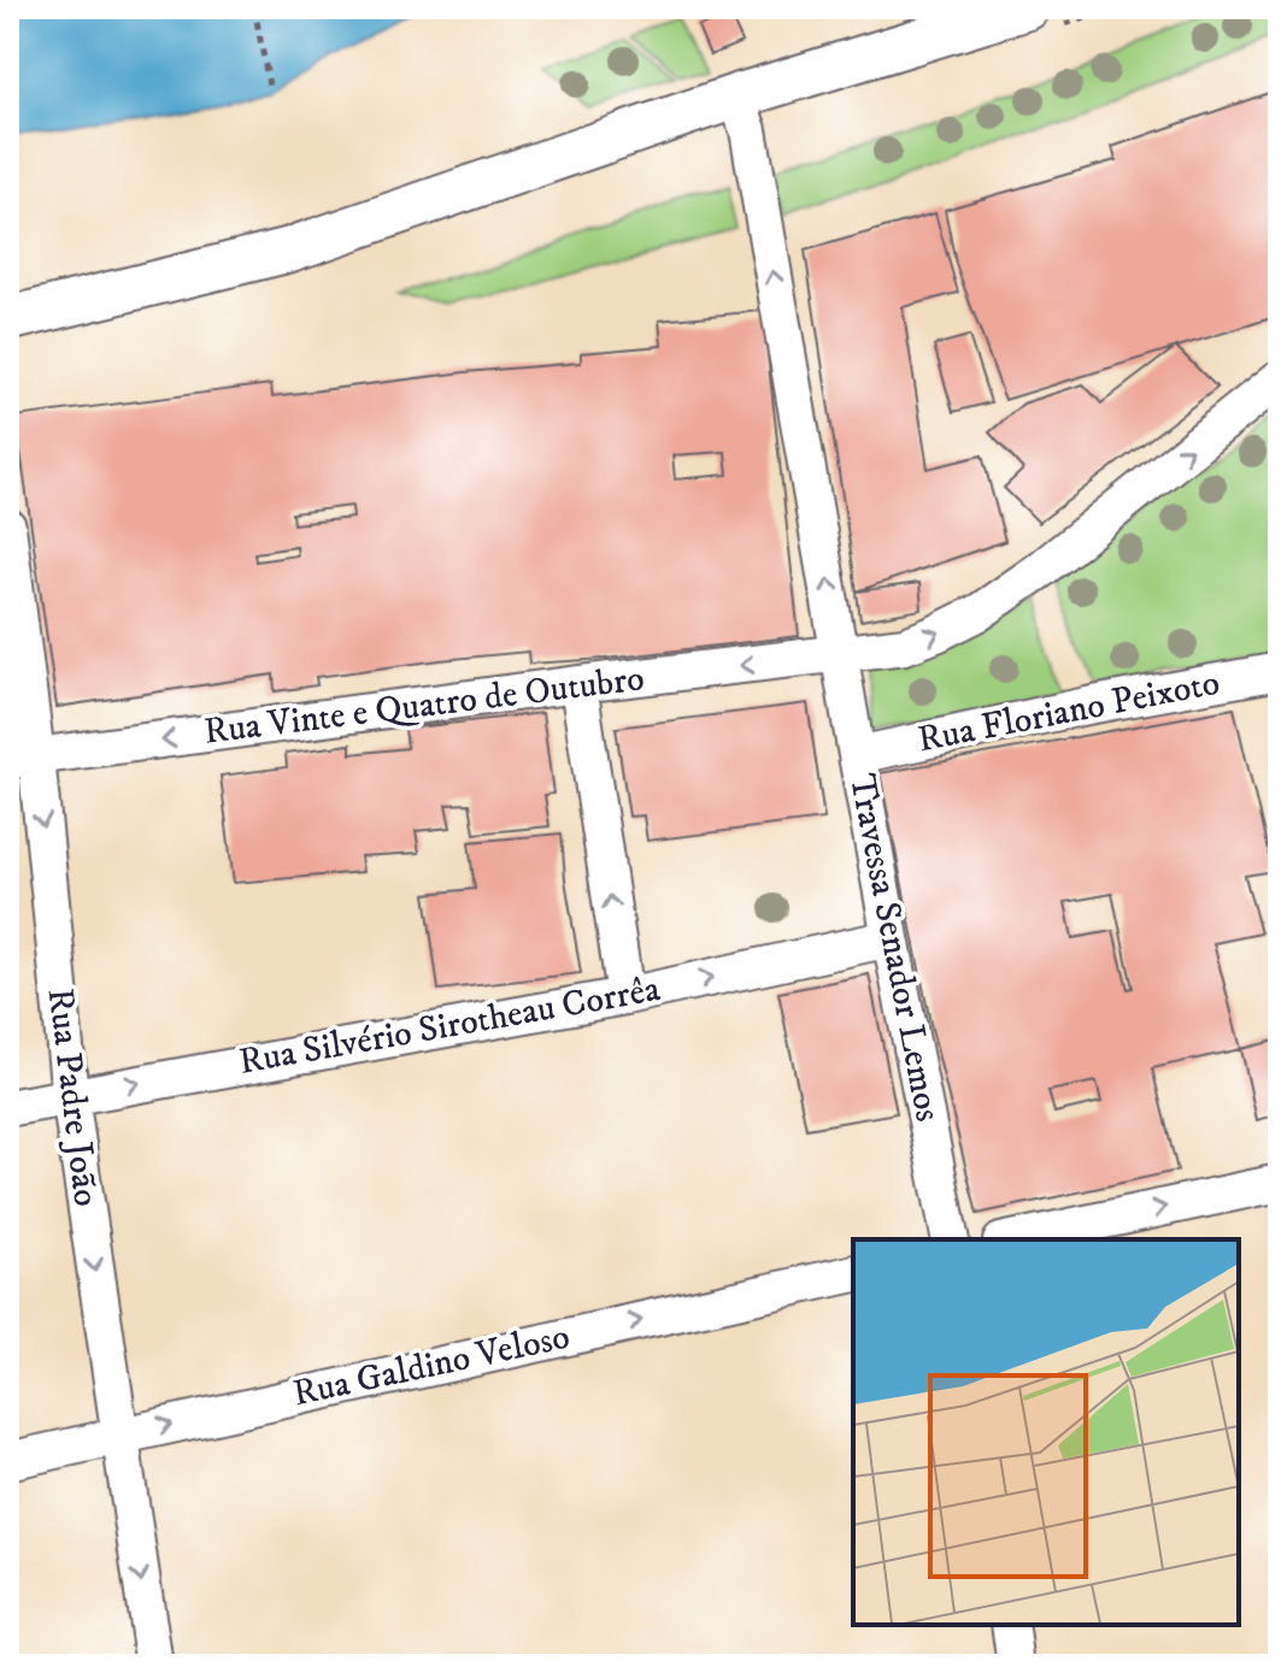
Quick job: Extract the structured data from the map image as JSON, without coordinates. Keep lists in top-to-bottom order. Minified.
{"streets":{"street":["Rua Vinte e Quatro de Outubro","Rua Floriano Peixoto","Travessa Senador Lemos","Rua Silvério Sirotheau Corrêa","Rua Padre João","Rua Galdino Veloso"]},"crossings":[["Rua Vinte e Quatro de Outubro","Travessa Senador Lemos"],["Rua Vinte e Quatro de Outubro","Rua Padre João"],["Rua Floriano Peixoto","Travessa Senador Lemos"],["Travessa Senador Lemos","Rua Silvério Sirotheau Corrêa"],["Rua Silvério Sirotheau Corrêa","Rua Padre João"],["Rua Padre João","Rua Galdino Veloso"]],"one_way":["Rua Vinte e Quatro de Outubro","Travessa Senador Lemos","Rua Silvério Sirotheau Corrêa","Rua Padre João","Rua Galdino Veloso"]}
